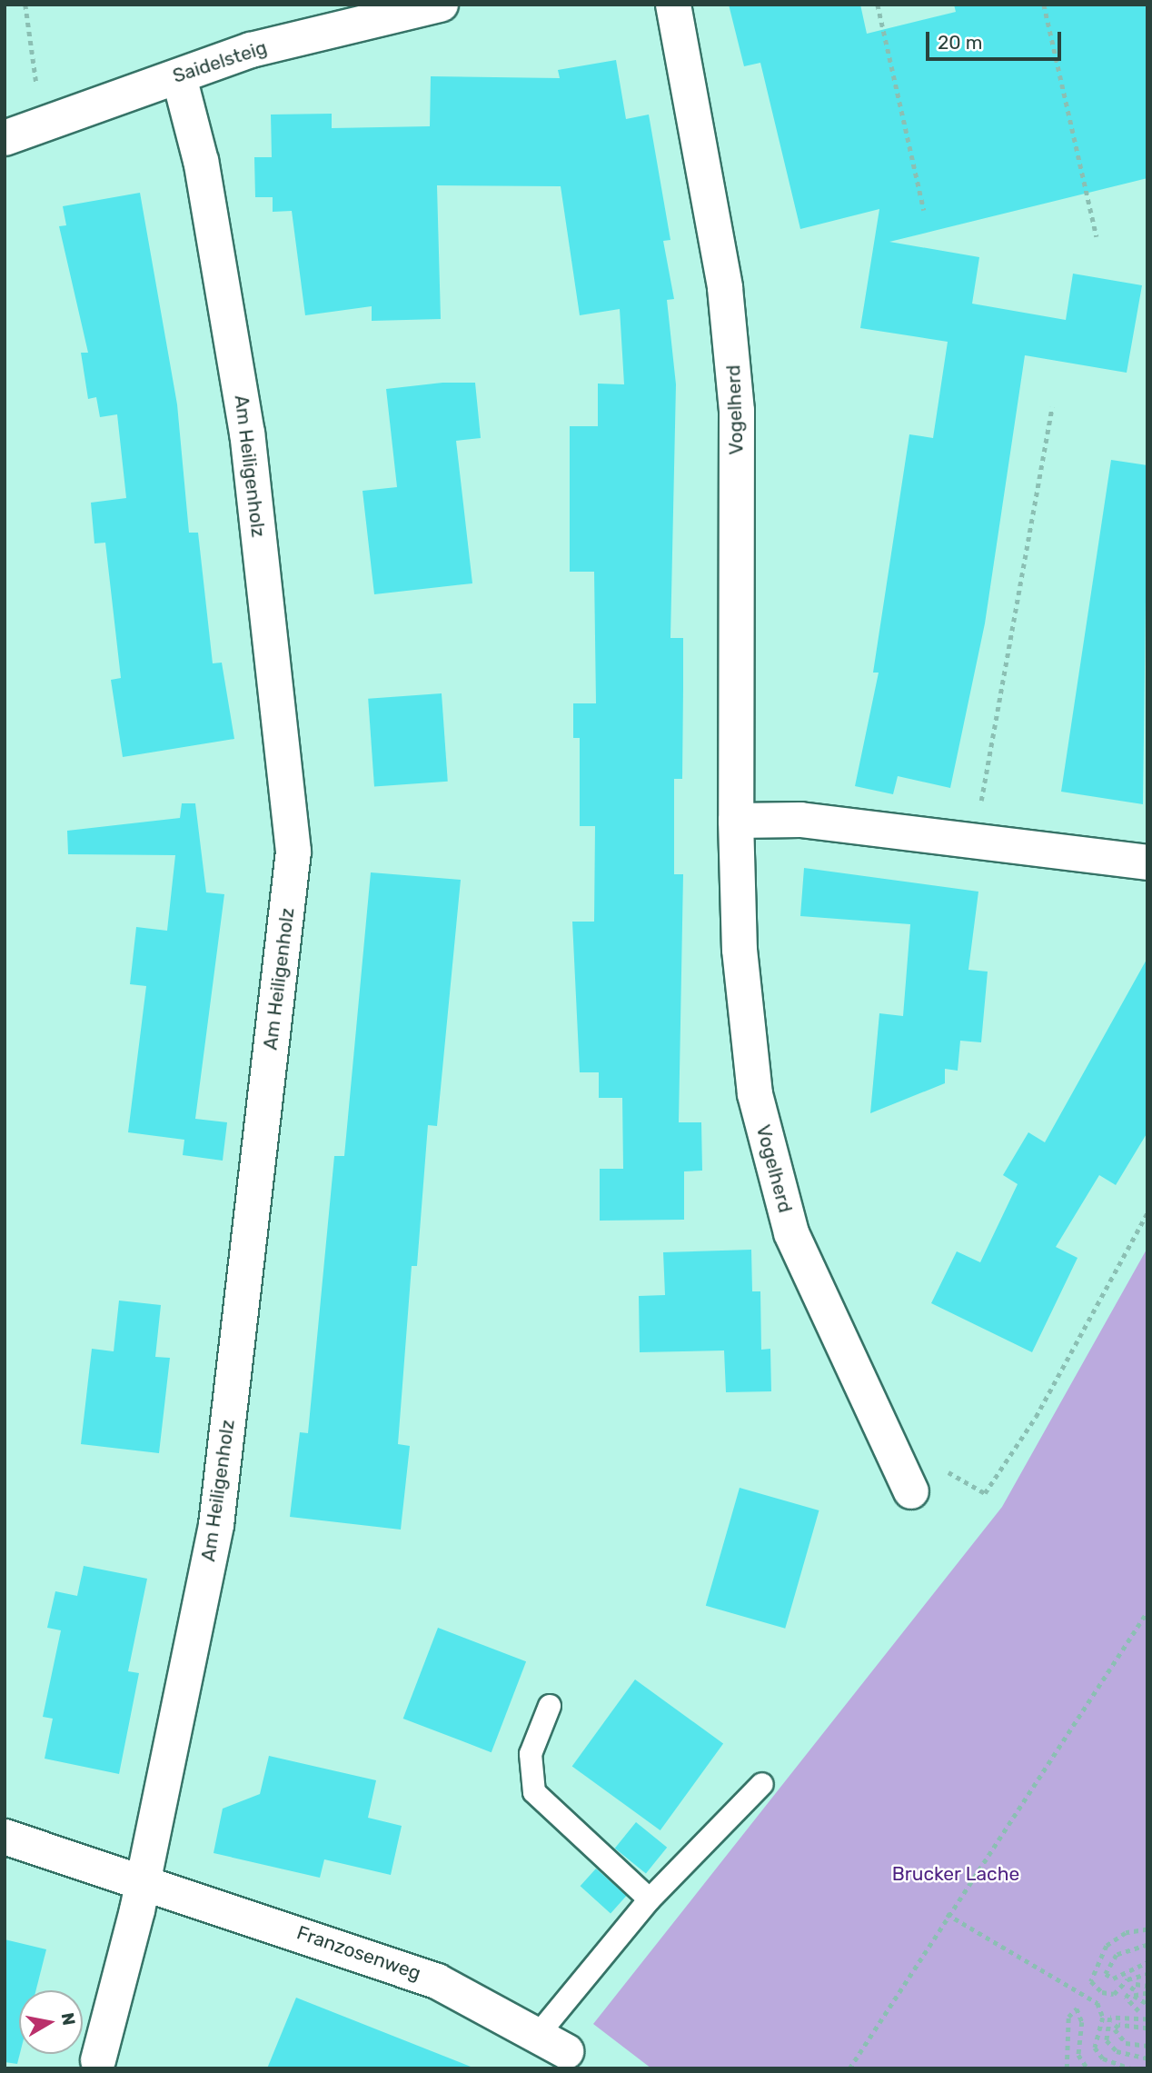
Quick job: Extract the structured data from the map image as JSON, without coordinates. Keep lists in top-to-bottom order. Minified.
{"streets":{"street":["Saidelsteig","Vogelherd","Am Heiligenholz","Franzosenweg"]},"crossings":[["Saidelsteig","Am Heiligenholz"],["Am Heiligenholz","Franzosenweg"]],"parks":["Brucker Lache"],"scale_bar":"20 m","north":"right"}
